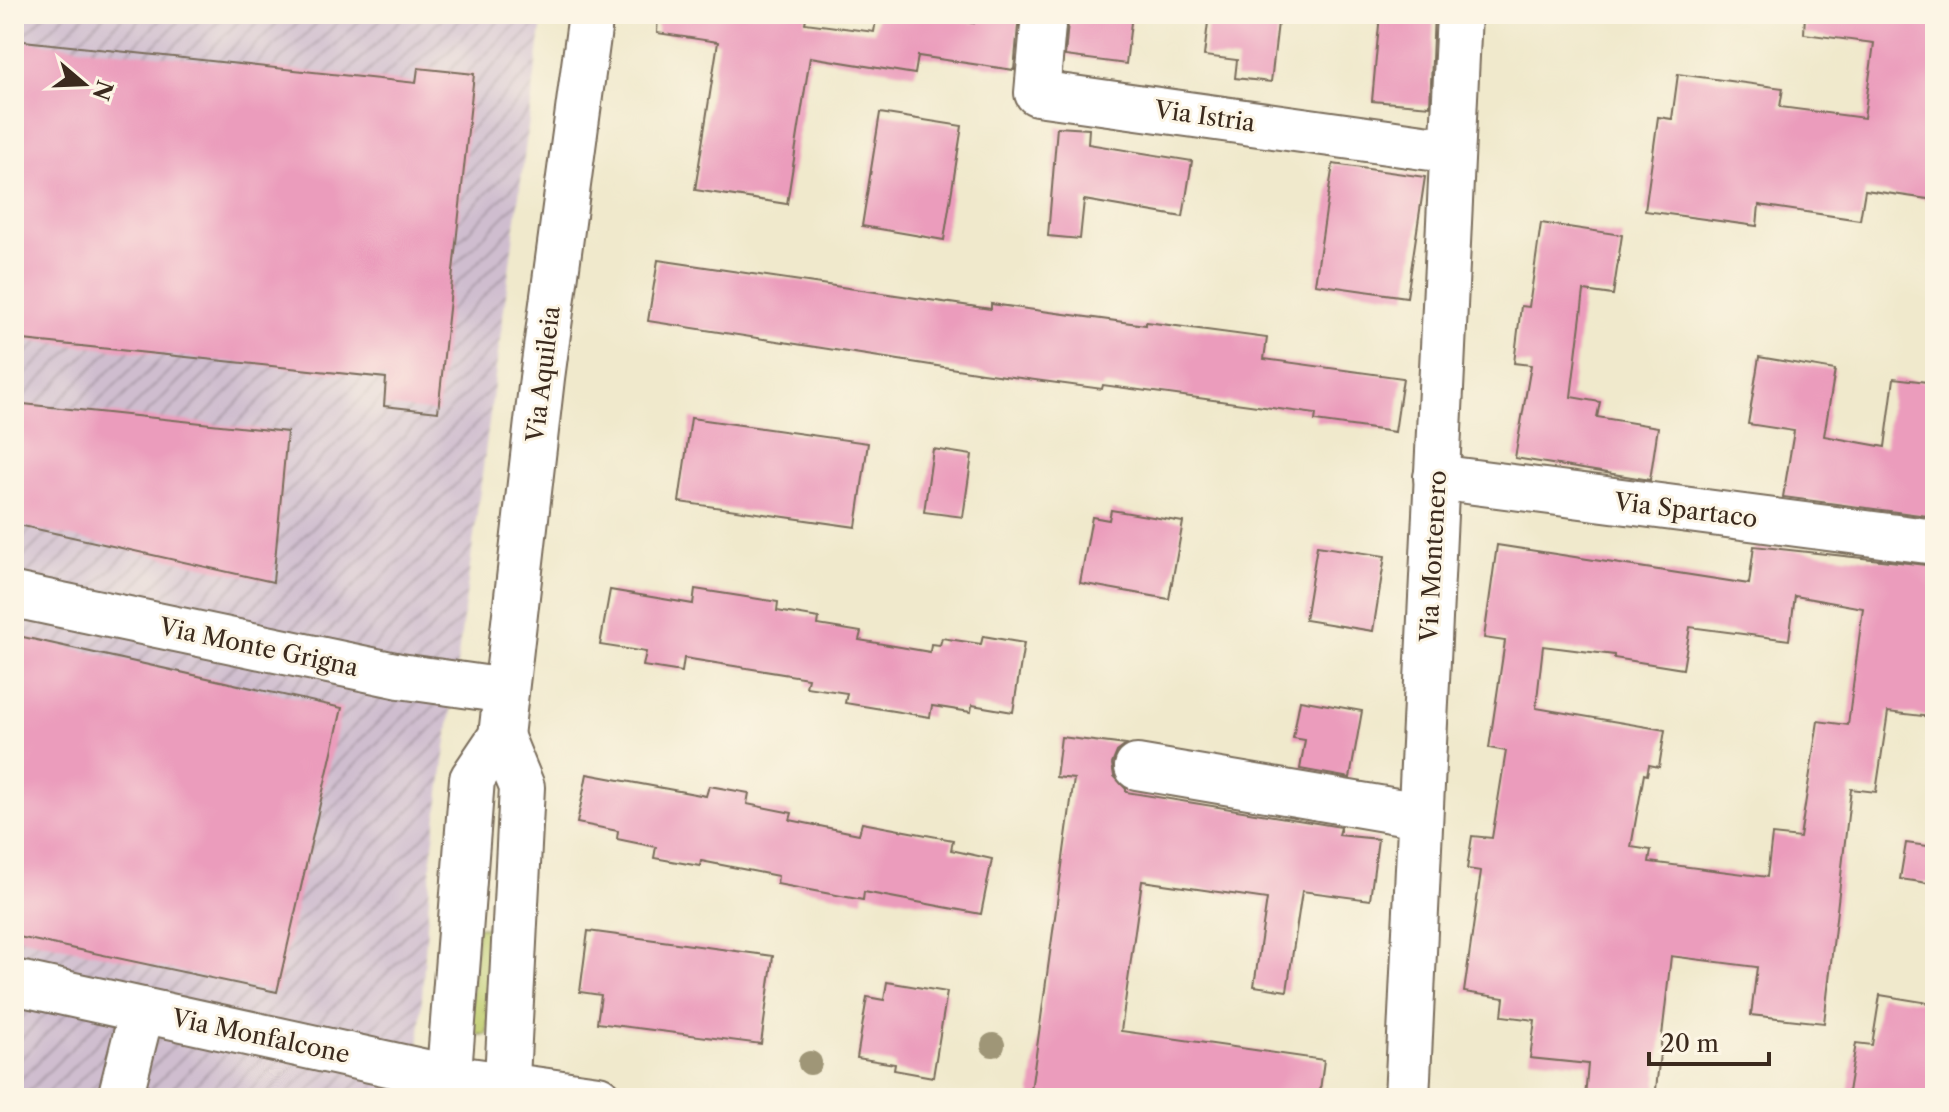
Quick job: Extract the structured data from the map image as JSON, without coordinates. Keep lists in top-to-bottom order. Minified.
{"streets":{"street":["Via Istria","Via Aquileia","Via Spartaco","Via Montenero","Via Monte Grigna","Via Monfalcone"]},"crossings":[["Via Istria","Via Montenero"],["Via Aquileia","Via Monte Grigna"],["Via Aquileia","Via Monfalcone"],["Via Spartaco","Via Montenero"]],"scale_bar":"20 m","north":"right"}
